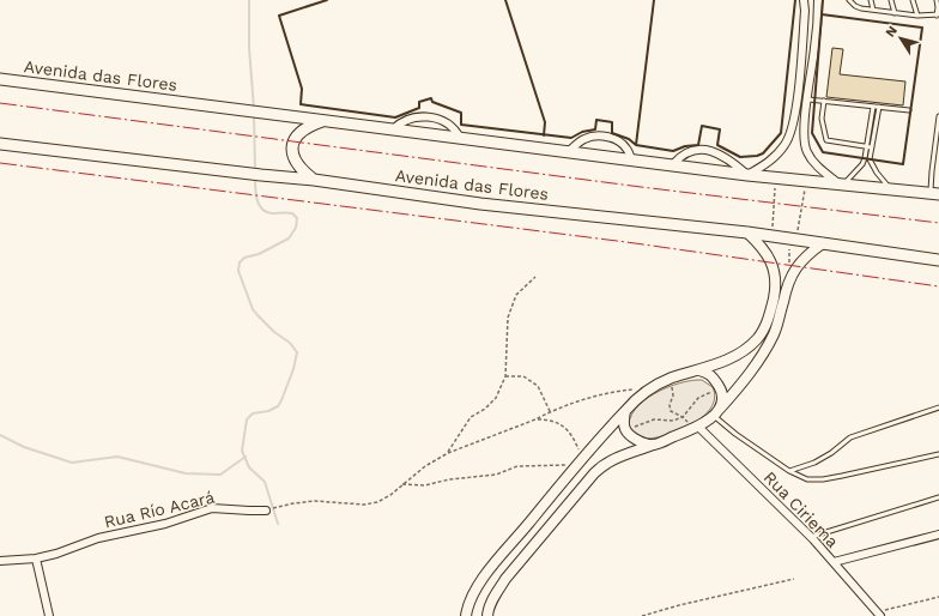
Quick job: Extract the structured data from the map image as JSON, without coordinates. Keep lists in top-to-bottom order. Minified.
{"streets":{"main road":["Avenida das Flores"],"street":["Rua Río Acará","Rua Ciriema"]},"north":"top left"}
